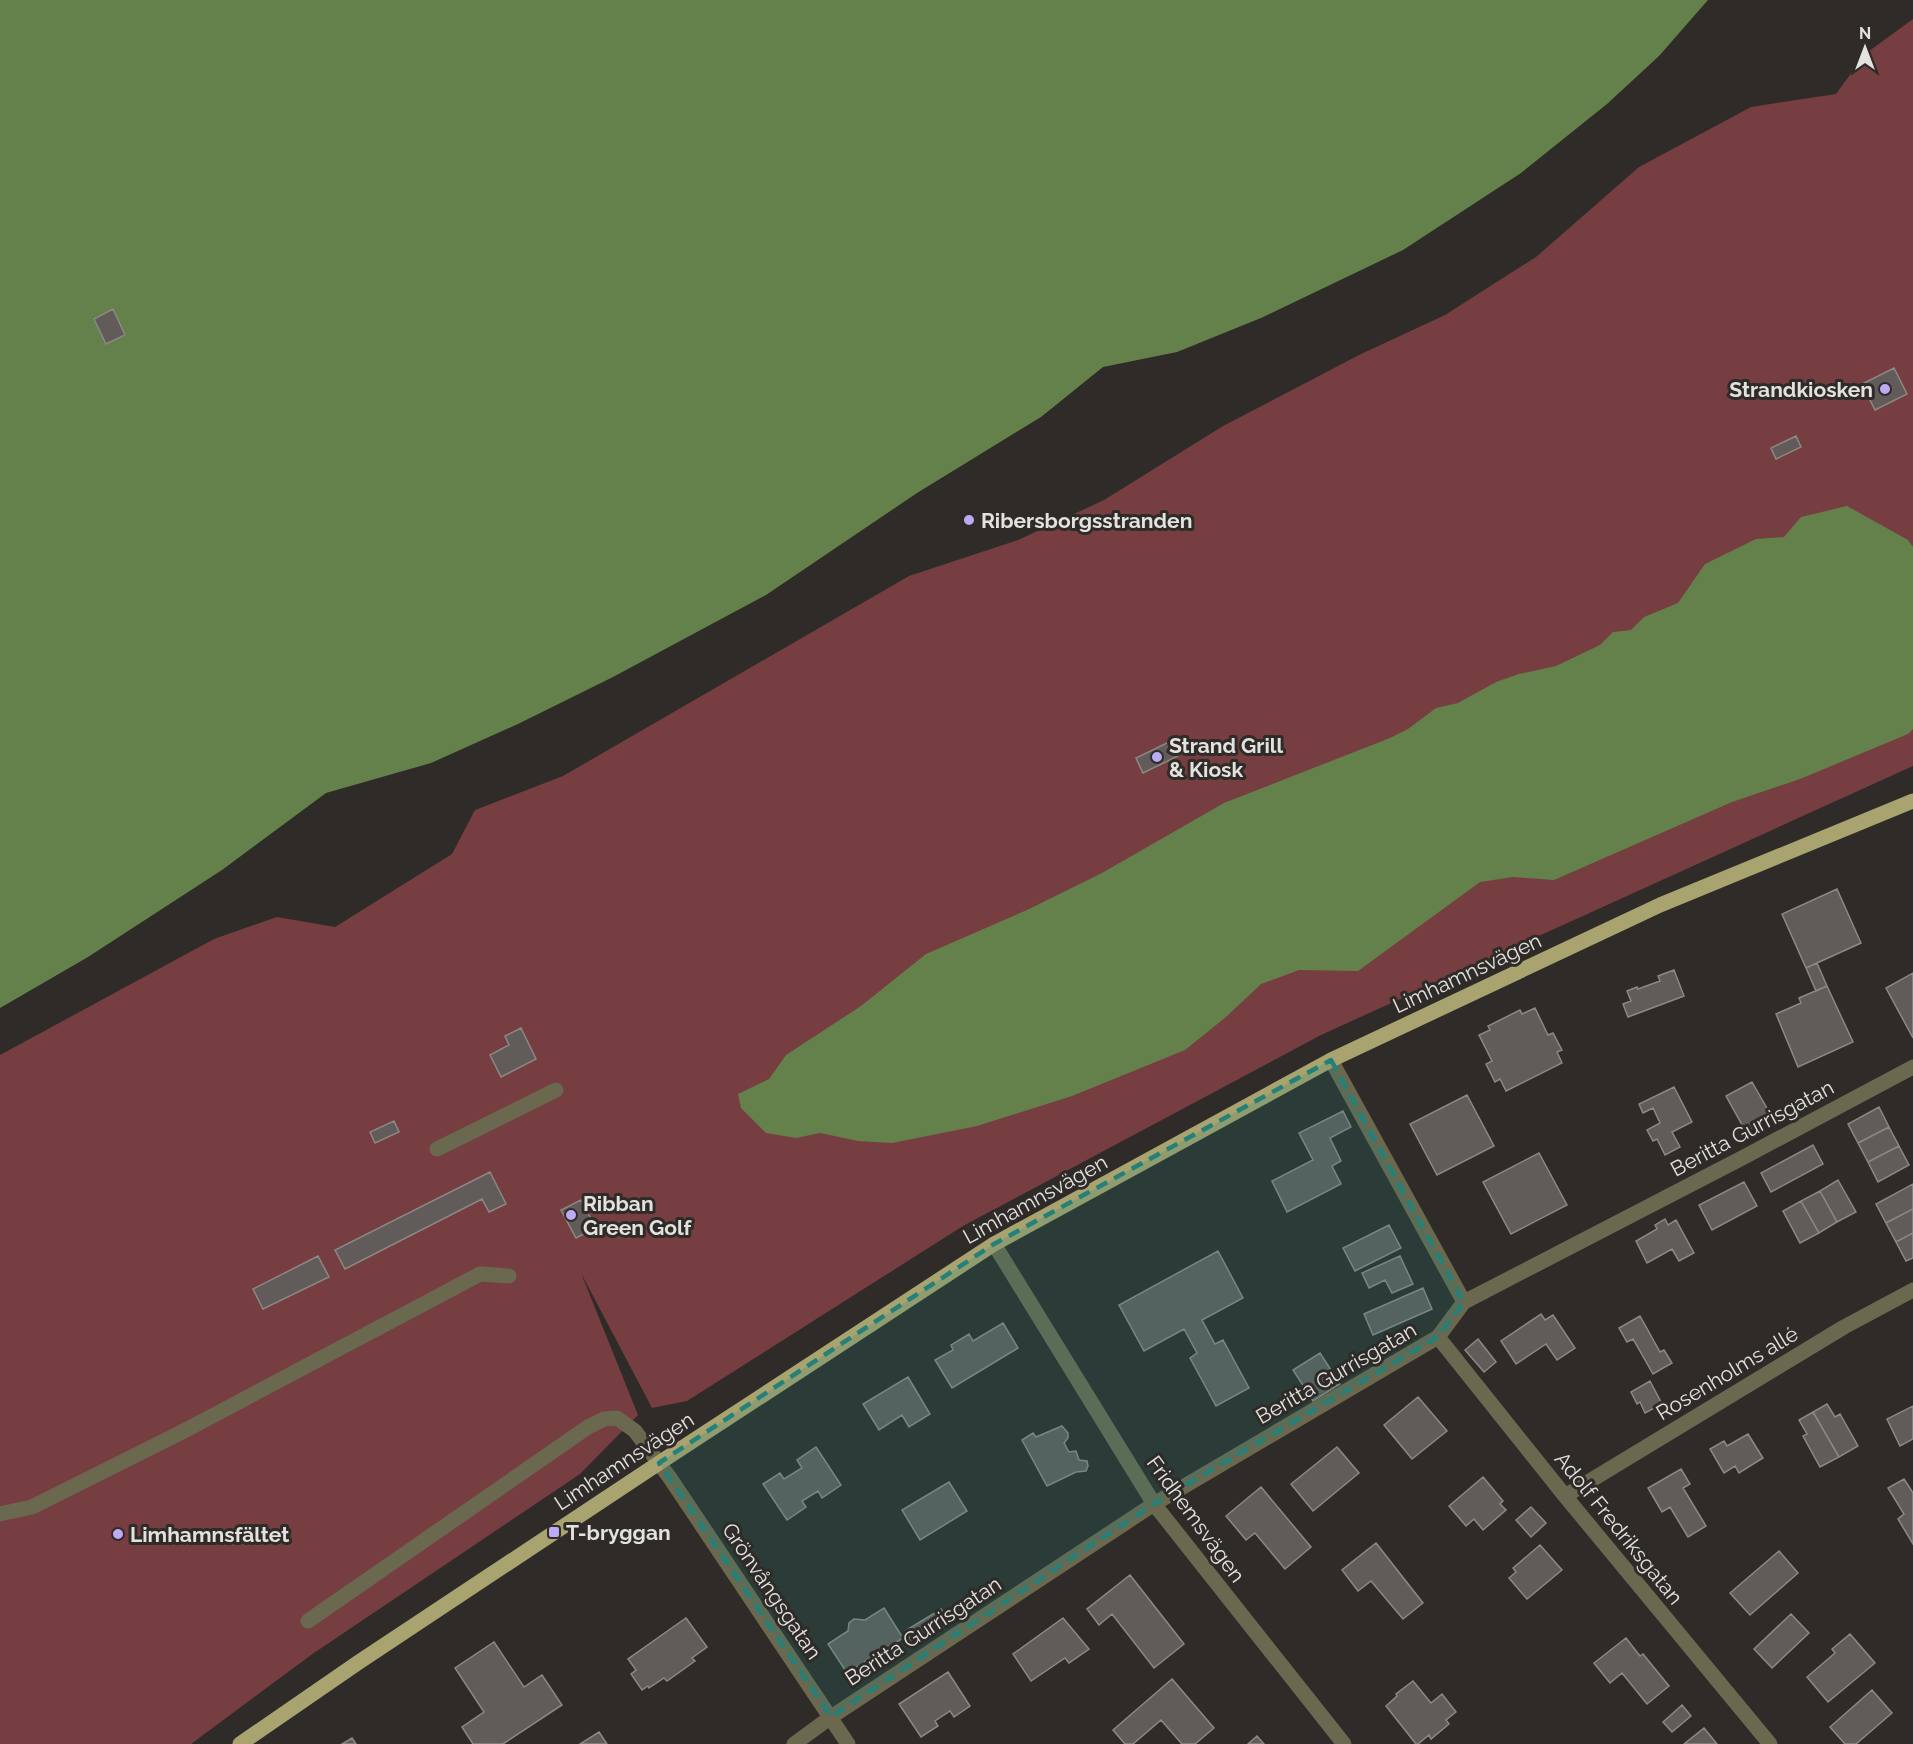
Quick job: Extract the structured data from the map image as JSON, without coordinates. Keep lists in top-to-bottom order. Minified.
{"streets":{"main road":["Limhamnsvägen"],"street":["Beritta Gurrisgatan","Rosenholms allé","Fridhemsvägen","Adolf Fredriksgatan","Grönvångsgatan"]},"crossings":[["Limhamnsvägen","Fridhemsvägen"],["Limhamnsvägen","Grönvångsgatan"],["Beritta Gurrisgatan","Fridhemsvägen"],["Beritta Gurrisgatan","Adolf Fredriksgatan"],["Beritta Gurrisgatan","Grönvångsgatan"],["Rosenholms allé","Adolf Fredriksgatan"]],"places":{"other":["Strandkiosken","Ribersborgsstranden","Strand Grill & Kiosk","Ribban Green Golf","Limhamnsfältet"],"transit":["T-bryggan"]},"north":"top"}
